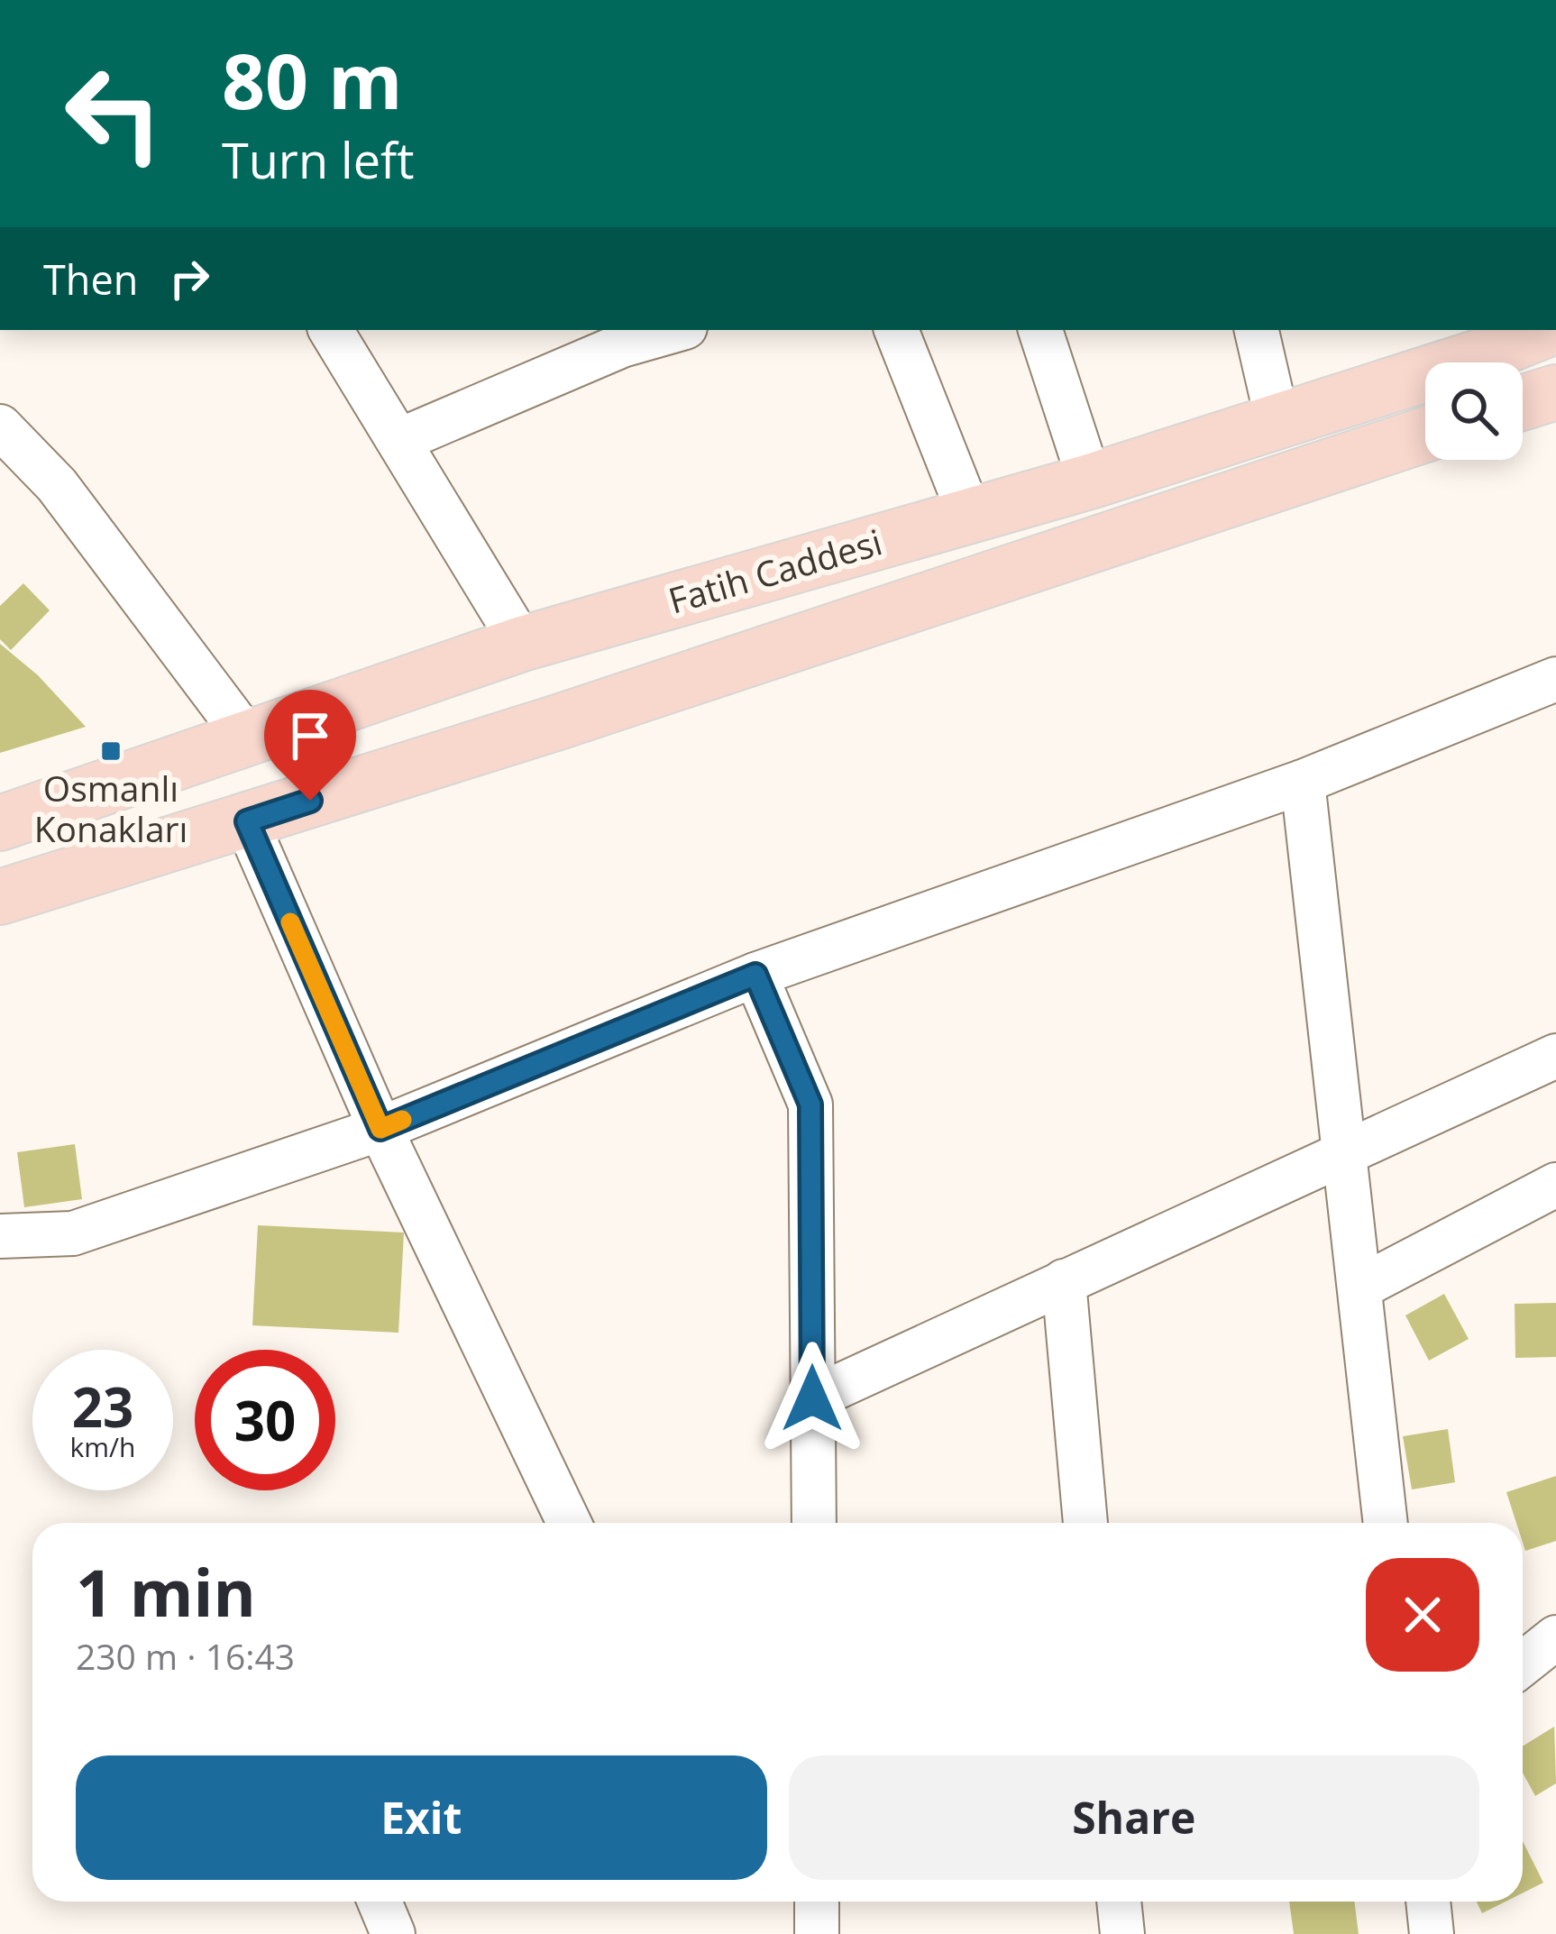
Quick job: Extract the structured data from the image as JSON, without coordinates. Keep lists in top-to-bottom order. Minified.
{"streets":{"main road":["Fatih Caddesi"]},"places":{"transit":["Osmanlı Konakları"]},"page":{"turn":["80 m","Turn left"],"then":"Then","speed":"23 km/h","limit":"30","heading":["1 min","230 m · 16:43"],"buttons":["Exit","Share"]}}
